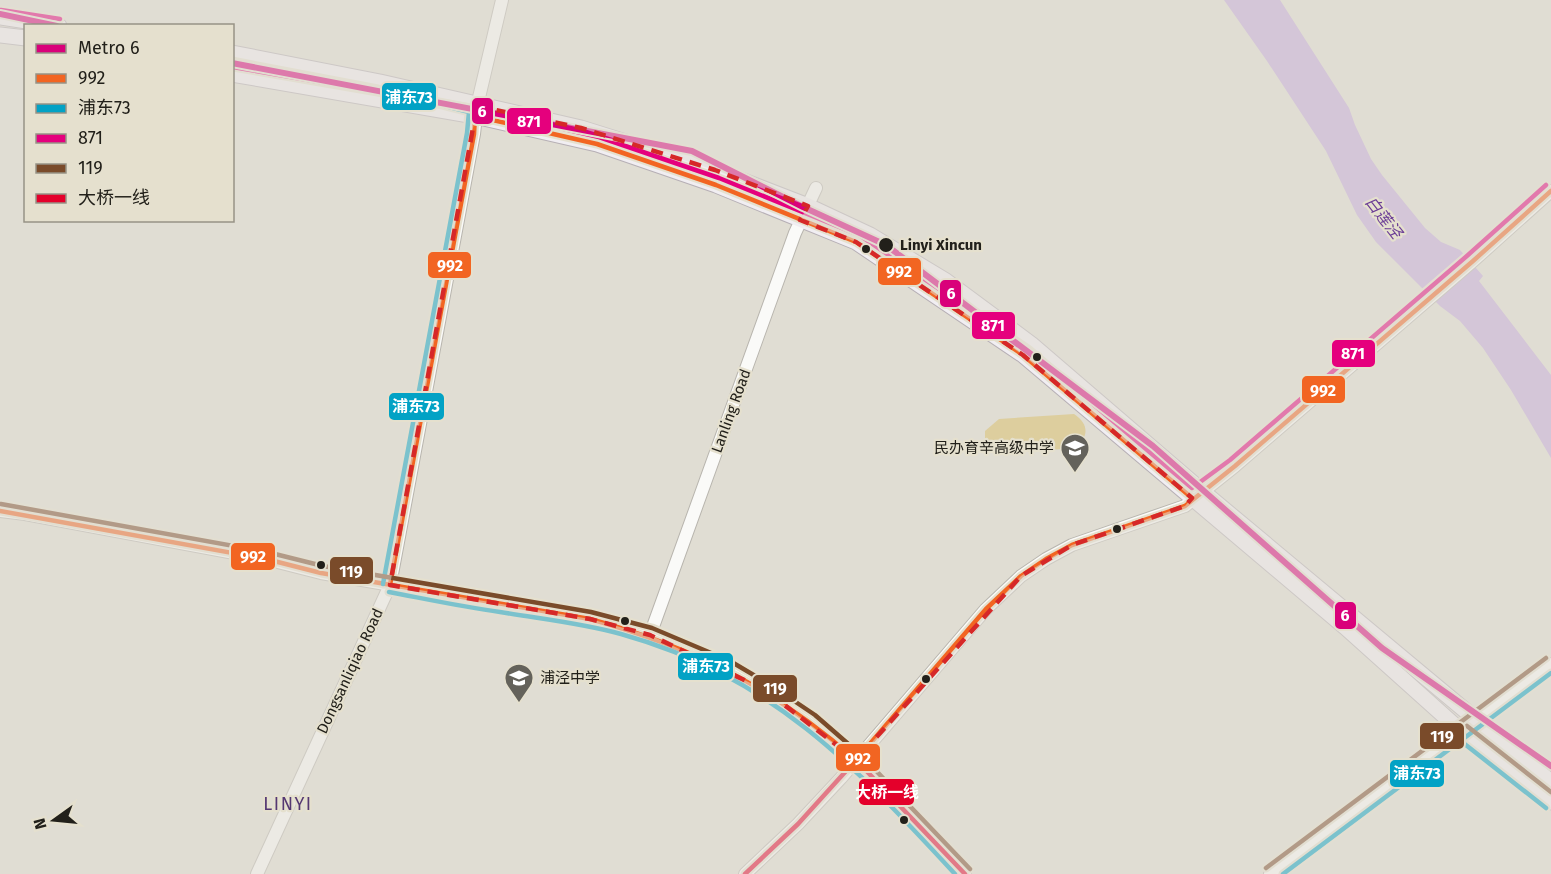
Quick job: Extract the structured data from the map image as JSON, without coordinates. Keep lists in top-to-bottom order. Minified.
{"streets":{"street":["Lanling Road","Dongsanliqiao Road"]},"districts":["LINYI"],"water":["白莲泾"],"places":{"other":["Linyi Xincun"],"school or university":["民办育辛高级中学","浦泾中学"]},"lines":["transit line 871","metro line 6","transit line 浦东73","transit line 992","transit line 119","transit line 大桥一线"],"legend":["Metro 6","992","浦东73","871","119","大桥一线"],"north":"left"}
